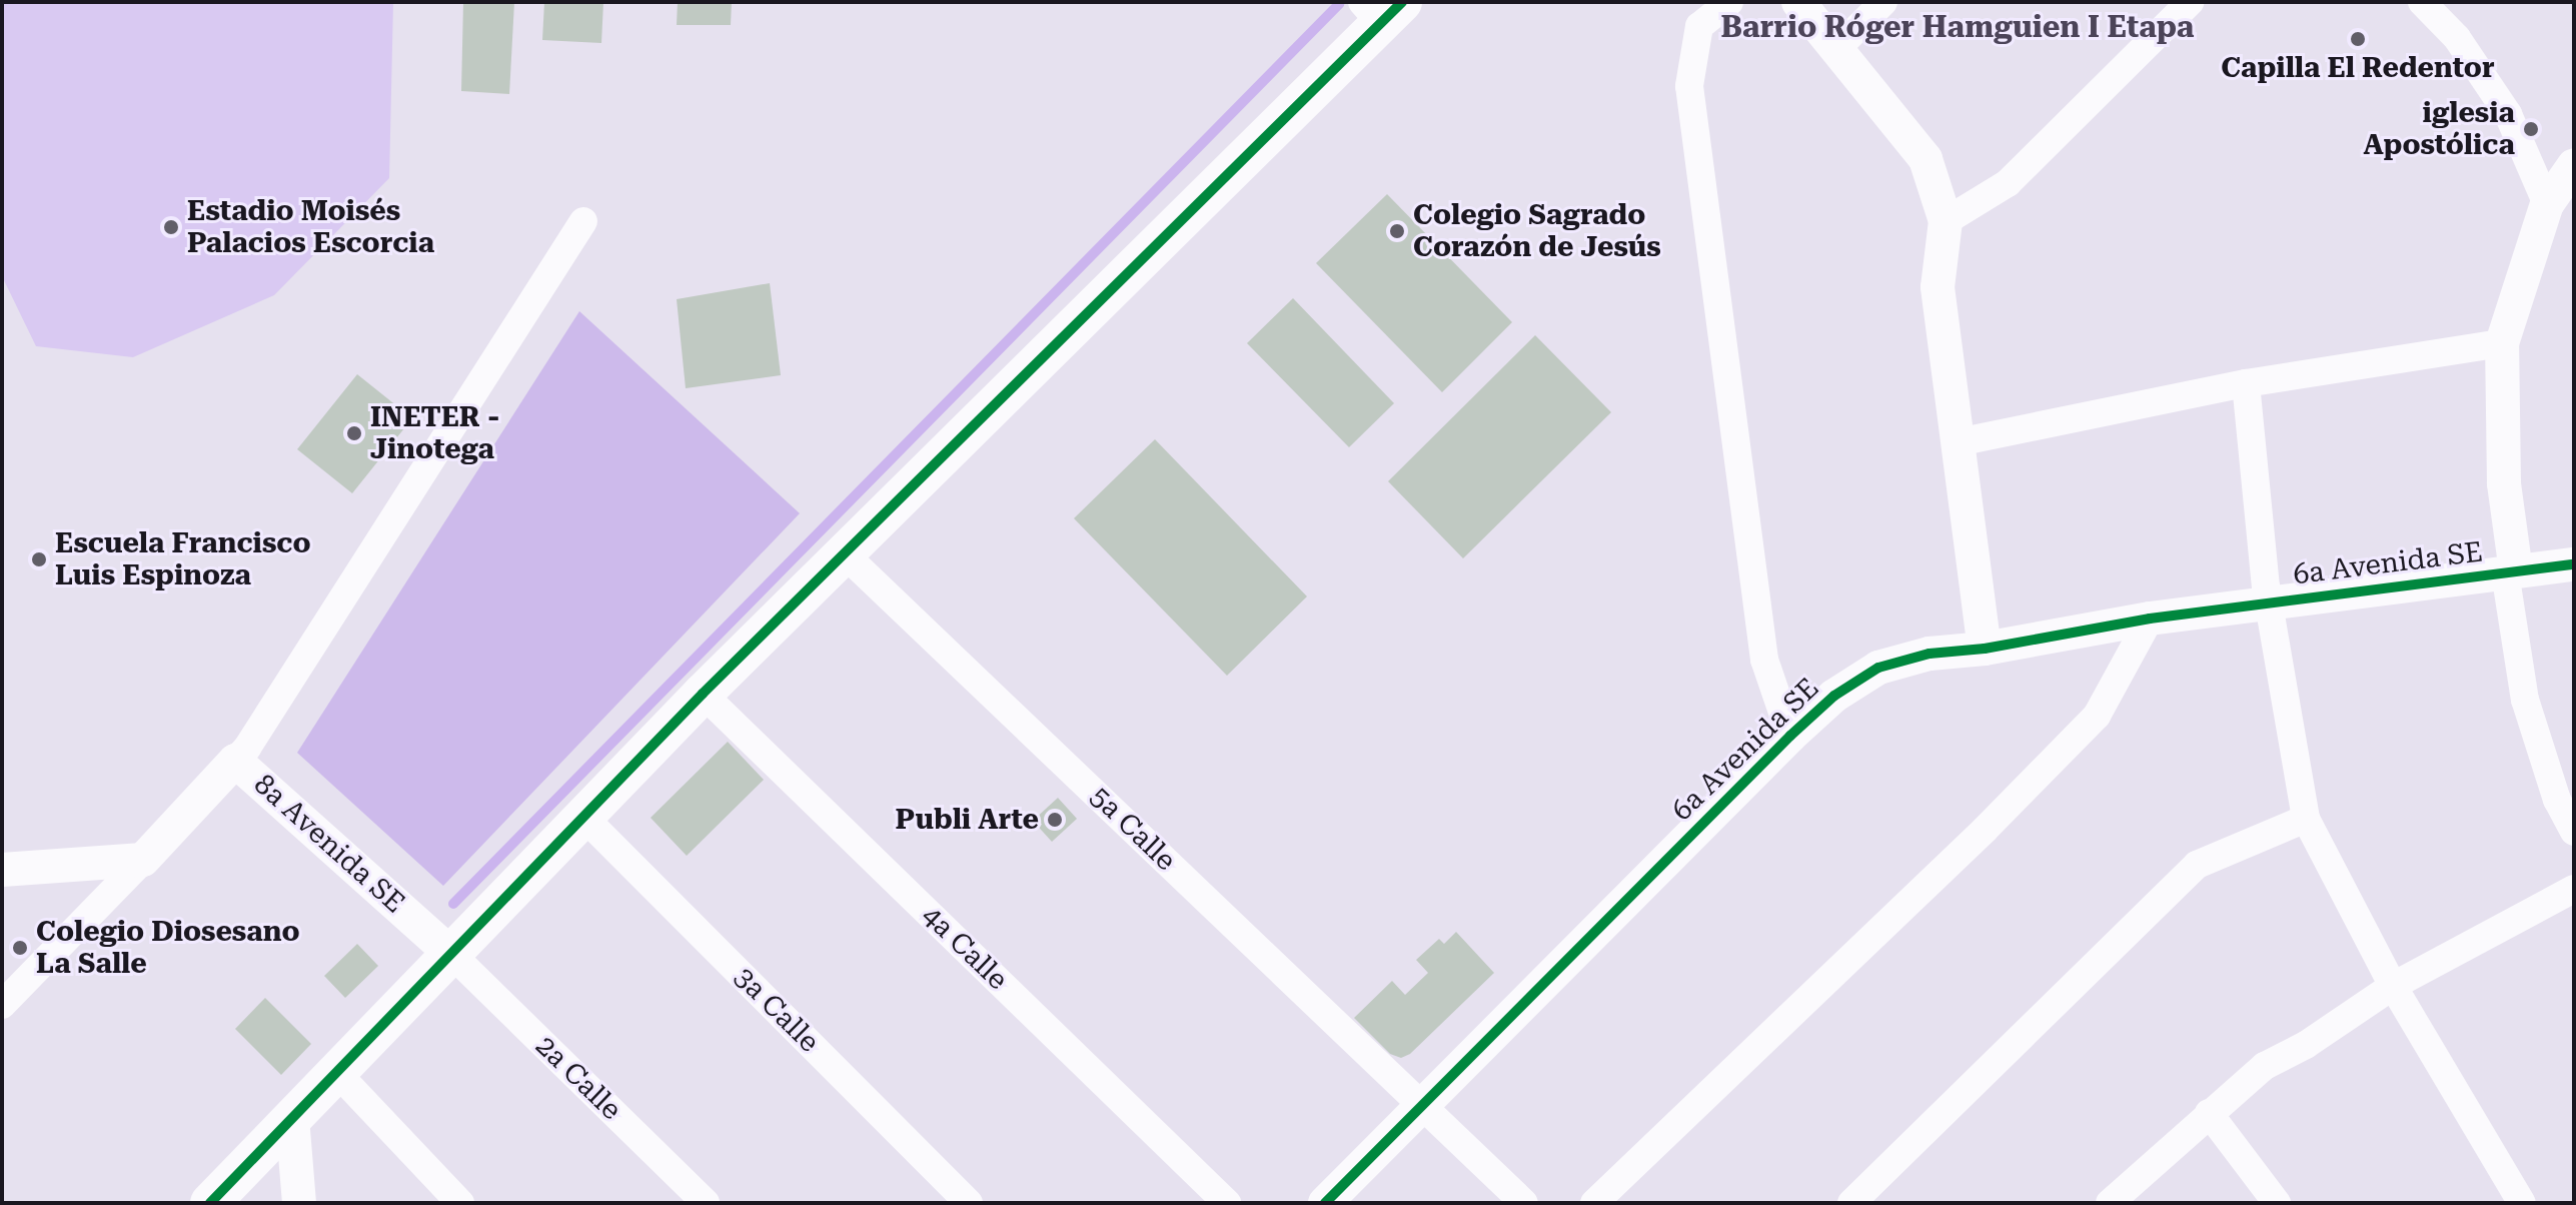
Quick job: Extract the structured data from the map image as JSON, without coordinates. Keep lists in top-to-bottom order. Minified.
{"streets":{"street":["6a Avenida SE","5a Calle","8a Avenida SE","4a Calle","3a Calle","2a Calle"]},"crossings":[["6a Avenida SE","5a Calle"],["8a Avenida SE","2a Calle"]],"districts":["Barrio Róger Hamguien I Etapa"],"places":["Capilla El Redentor","iglesia Apostólica","Estadio Moisés Palacios Escorcia","Colegio Sagrado Corazón de Jesús","INETER - Jinotega","Escuela Francisco Luis Espinoza","Publi Arte","Colegio Diosesano La Salle"]}
